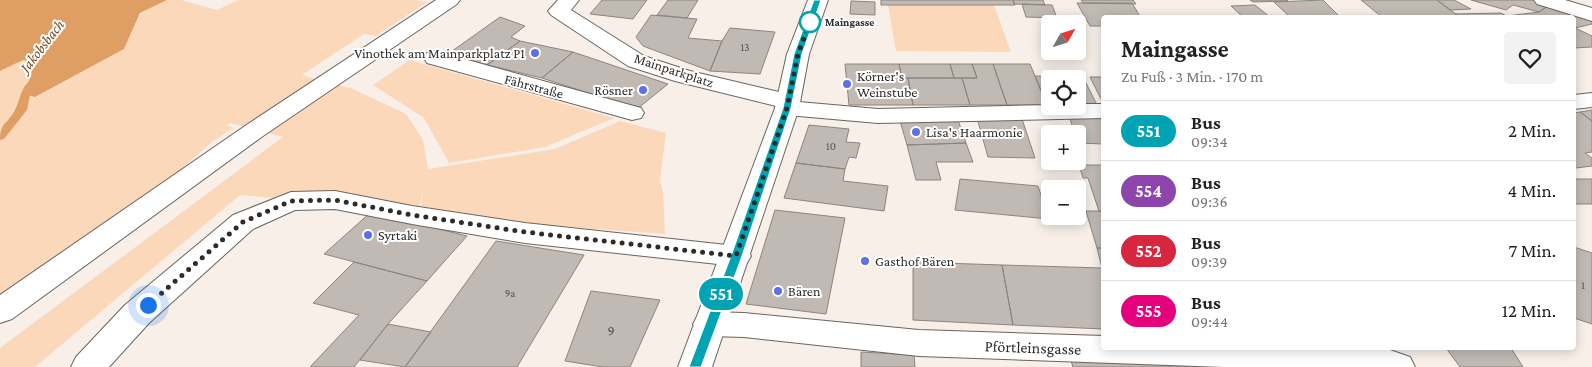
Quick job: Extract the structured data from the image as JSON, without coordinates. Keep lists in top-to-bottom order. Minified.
{"streets":{"street":["Mainparkplatz","Fährstraße","Pförtleinsgasse"]},"water":["Jakobsbach"],"places":["Maingasse","Vinothek am Mainparkplatz P1","Körner's Weinstube","Rösner","Lisa's Haarmonie","Syrtaki","Gasthof Bären","Bären"],"lines":["bus line 551"],"house_numbers":["13","10","1","9a","9"],"north":"top right","page":{"on_map":"551","map_buttons":["+","−"],"heading":["Maingasse","Zu Fuß · 3 Min. · 170 m"],"list":[{"mark":"551","name":"Bus","note":"09:34","value":"2 Min."},{"mark":"554","name":"Bus","note":"09:36","value":"4 Min."},{"mark":"552","name":"Bus","note":"09:39","value":"7 Min."},{"mark":"555","name":"Bus","note":"09:44","value":"12 Min."}]}}
